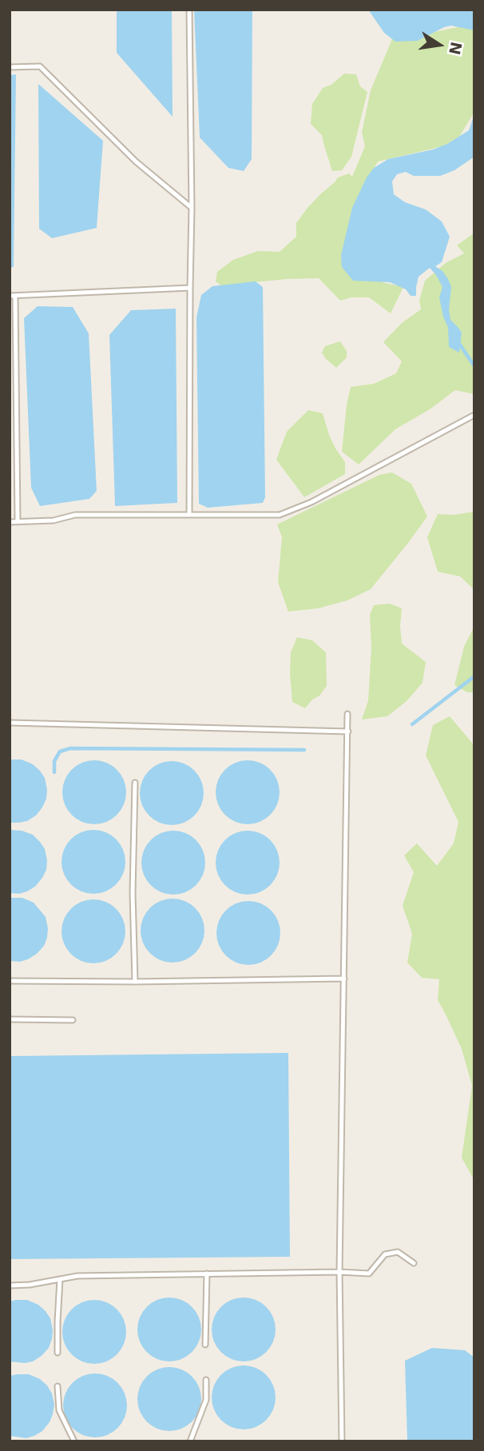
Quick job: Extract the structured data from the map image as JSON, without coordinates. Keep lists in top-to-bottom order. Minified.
{"north":"right"}
